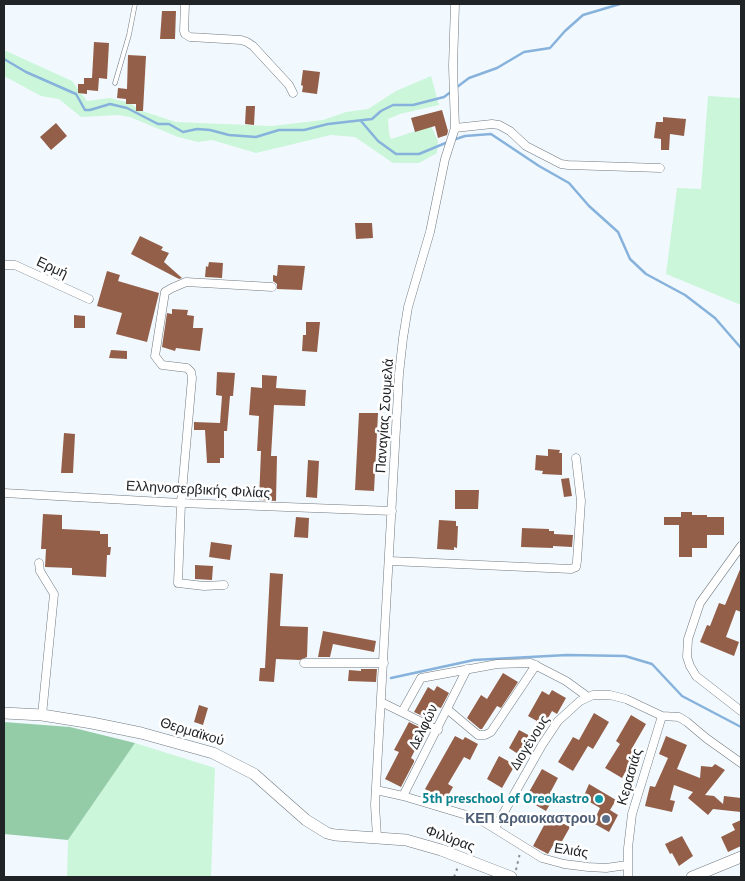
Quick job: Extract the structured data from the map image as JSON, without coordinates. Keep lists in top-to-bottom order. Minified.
{"streets":{"street":["Ερμή","Παναγίας Σουμελά","Ελληνοσερβικής Φιλίας","Δελφών","Θερμαϊκού","Διογένους","Κερασιάς","Φιλύρας","Ελιάς"]},"crossings":[["Παναγίας Σουμελά","Ελληνοσερβικής Φιλίας"],["Παναγίας Σουμελά","Θερμαϊκού"],["Παναγίας Σουμελά","Φιλύρας"],["Παναγίας Σουμελά","Ελιάς"],["Δελφών","Ελιάς"],["Θερμαϊκού","Φιλύρας"],["Διογένους","Ελιάς"],["Κερασιάς","Ελιάς"]],"places":["5th preschool of Oreokastro","ΚΕΠ Ωραιοκαστρου"]}
